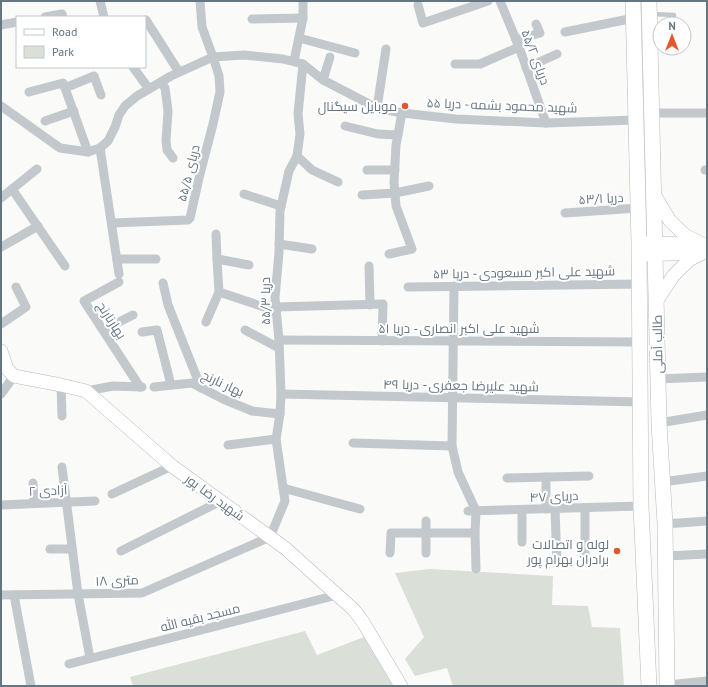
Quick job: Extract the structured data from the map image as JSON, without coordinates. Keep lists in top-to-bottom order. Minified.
{"streets":{"main road":["طالب آملی"],"street":["دریای ۵۵/۲","شهید محمود بشمه - دریا ۵۵","دریای ۵۵/۵","دریا ۵۳/۱","شهید علی اکبر مسعودی - دریا ۵۳","دریا ۵۵/۳","بهارنارنج","شهید علی اکبر انصاری - دریا ۵۱","بهار نارنج","شهید علیرضا جعفری - دریا ۴۹","آزادی ۲","دریای ۴۷","شهید رضا پور","۱۸ متری","مسجد بقیه الله"]},"crossings":[["دریای ۵۵/۲","شهید محمود بشمه - دریا ۵۵"],["شهید محمود بشمه - دریا ۵۵","دریای ۵۵/۵"],["شهید محمود بشمه - دریا ۵۵","دریا ۵۵/۳"],["شهید محمود بشمه - دریا ۵۵","طالب آملی"],["دریا ۵۳/۱","طالب آملی"],["شهید علی اکبر مسعودی - دریا ۵۳","طالب آملی"],["دریا ۵۵/۳","شهید علی اکبر انصاری - دریا ۵۱"],["دریا ۵۵/۳","بهار نارنج"],["دریا ۵۵/۳","شهید علیرضا جعفری - دریا ۴۹"],["دریا ۵۵/۳","شهید رضا پور"],["دریا ۵۵/۳","۱۸ متری"],["بهارنارنج","شهید رضا پور"],["شهید علی اکبر انصاری - دریا ۵۱","طالب آملی"],["طالب آملی","شهید علیرضا جعفری - دریا ۴۹"],["طالب آملی","دریای ۴۷"],["شهید رضا پور","۱۸ متری"],["شهید رضا پور","مسجد بقیه الله"]],"places":["موبایل سیگنال","لوله و اتصالات برادران بهرام پور"],"legend":["Road","Park"],"north":"top"}
